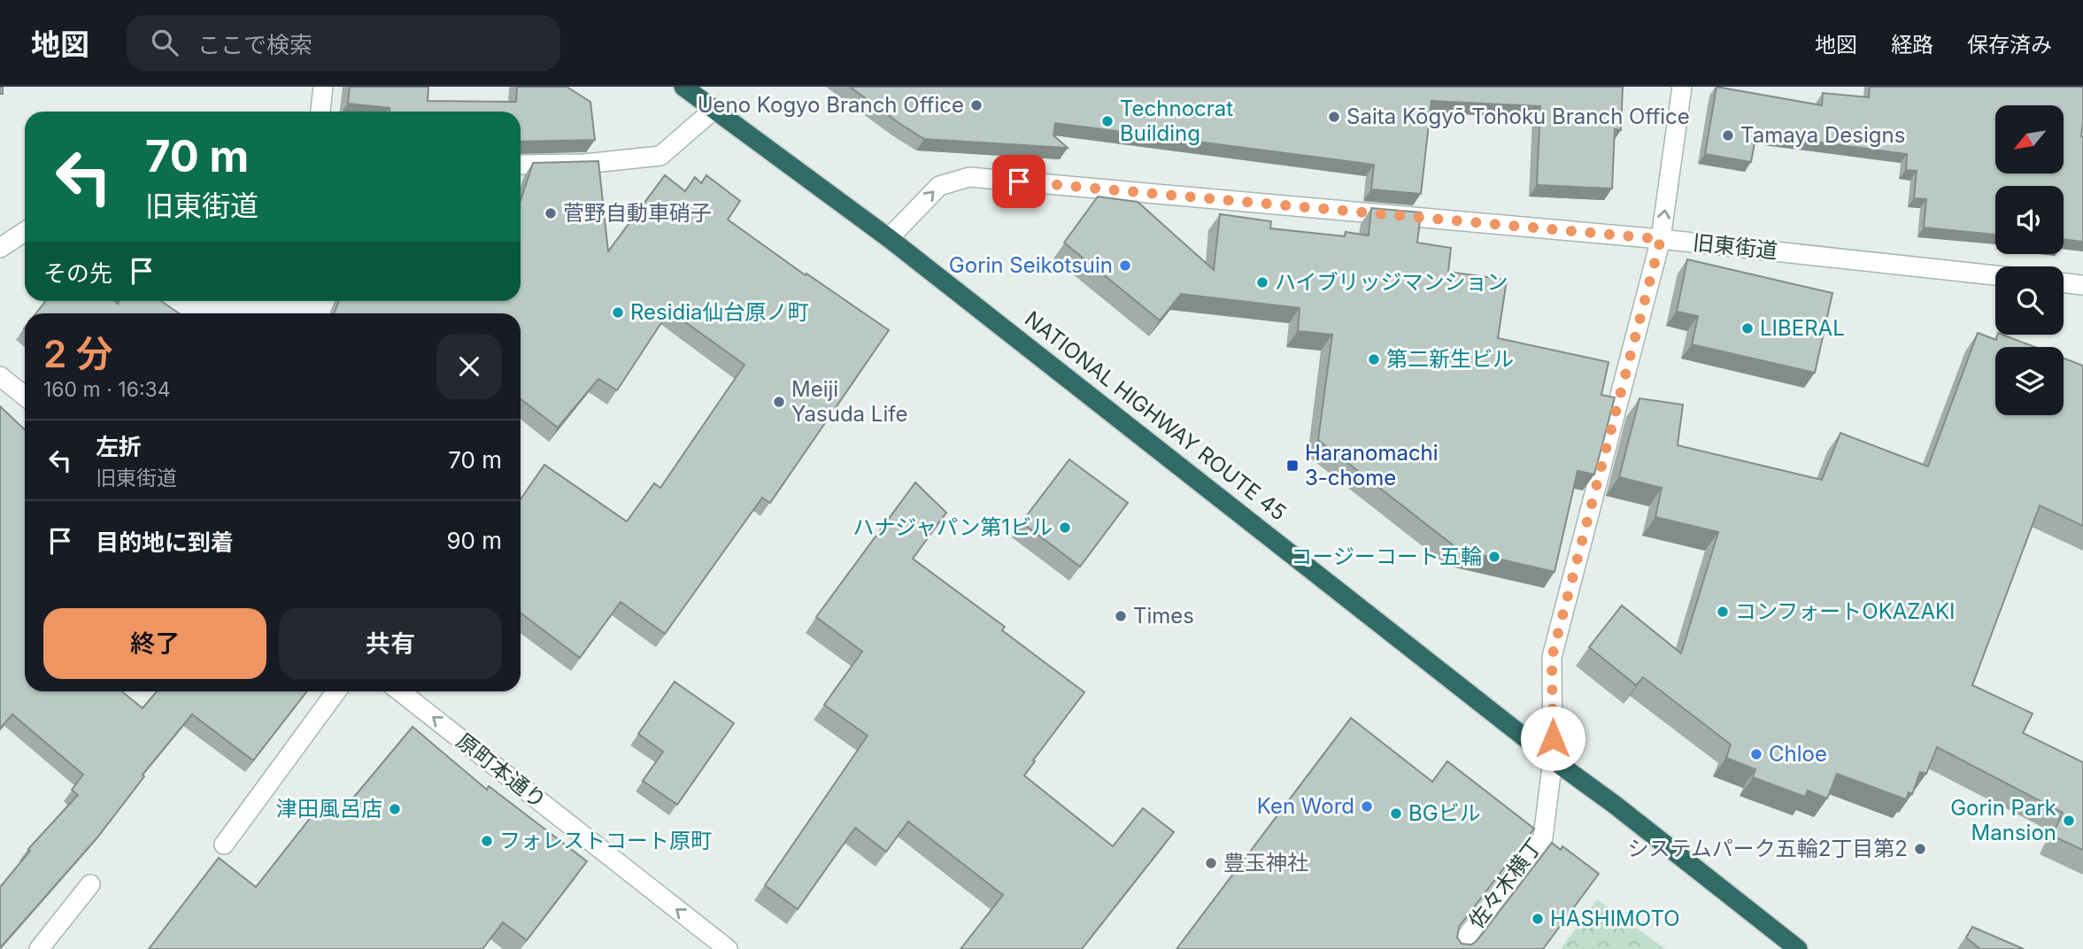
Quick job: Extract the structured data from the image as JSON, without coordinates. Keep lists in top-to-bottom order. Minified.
{"streets":{"highway":["NATIONAL HIGHWAY ROUTE 45"],"street":["旧東街道","原町本通り","佐々木横丁"]},"crossings":[["旧東街道","NATIONAL HIGHWAY ROUTE 45"],["旧東街道","佐々木横丁"],["NATIONAL HIGHWAY ROUTE 45","佐々木横丁"]],"one_way":["旧東街道","原町本通り"],"places":{"other":["Ueno Kogyo Branch Office","Saita Kōgyō Tohoku Branch Office","Technocrat Building","Tamaya Designs","菅野自動車硝子","Gorin Seikotsuin","ハイブリッジマンション","Residia仙台原ノ町","LIBERAL","第二新生ビル","Meiji Yasuda Life","ハナジャパン第1ビル","コージーコート五輪","コンフォートOKAZAKI","Times","Chloe","Ken Word","津田風呂店","BGビル","Gorin Park Mansion","フォレストコート原町","システムパーク五輪2丁目第2","豊玉神社","HASHIMOTO"],"transit":["Haranomachi 3-chome"]},"north":"bottom left","page":{"header":"地図","search":"ここで検索","nav":["地図","経路","保存済み"],"turn":["70 m","旧東街道"],"then":"その先","heading":["2 分","160 m · 16:34"],"list":[{"name":"左折","note":"旧東街道","value":"70 m"},{"name":"目的地に到着","value":"90 m"}],"buttons":["終了","共有"]}}
